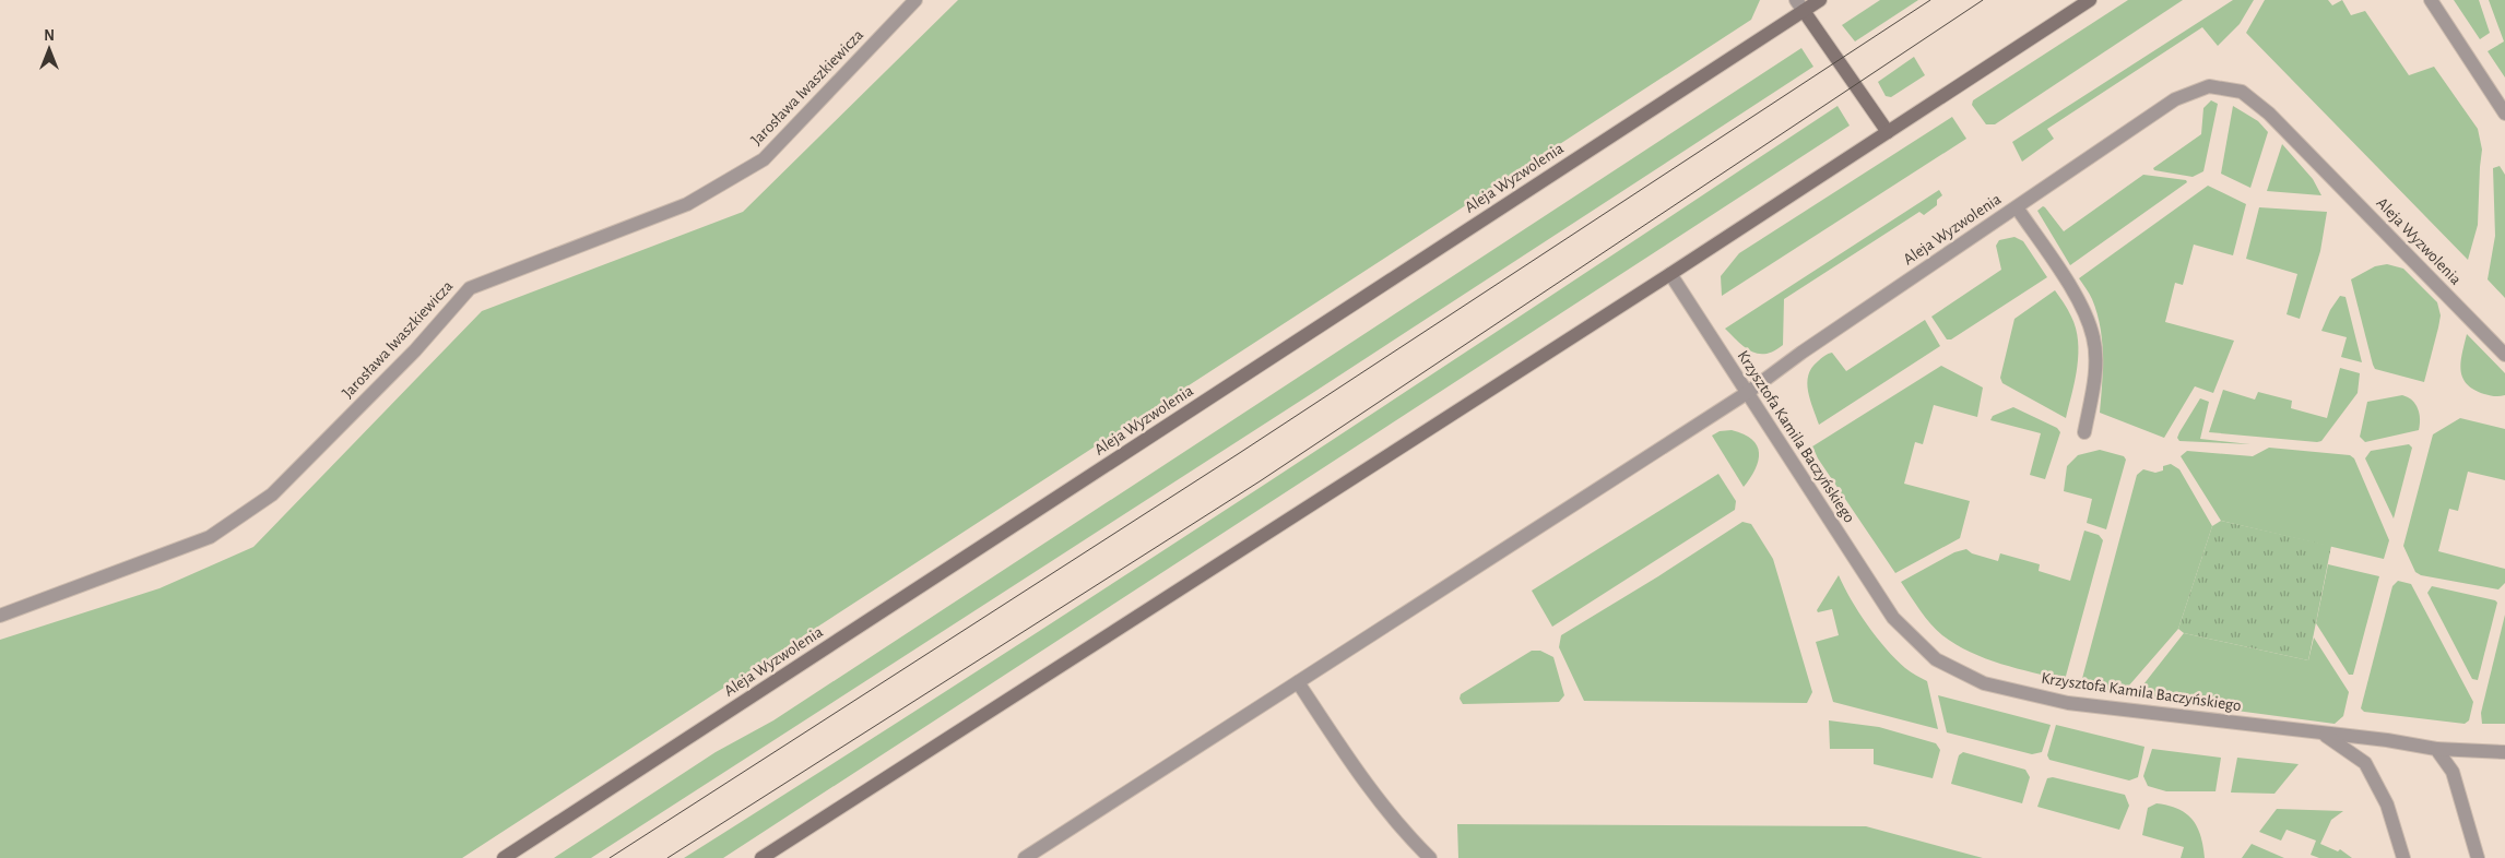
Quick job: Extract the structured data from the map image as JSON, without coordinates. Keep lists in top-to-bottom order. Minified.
{"streets":{"main road":["Aleja Wyzwolenia"],"street":["Jarosława Iwaszkiewicza","Krzysztofa Kamila Baczyńskiego"]},"crossings":[["Aleja Wyzwolenia","Krzysztofa Kamila Baczyńskiego"]],"north":"top"}
